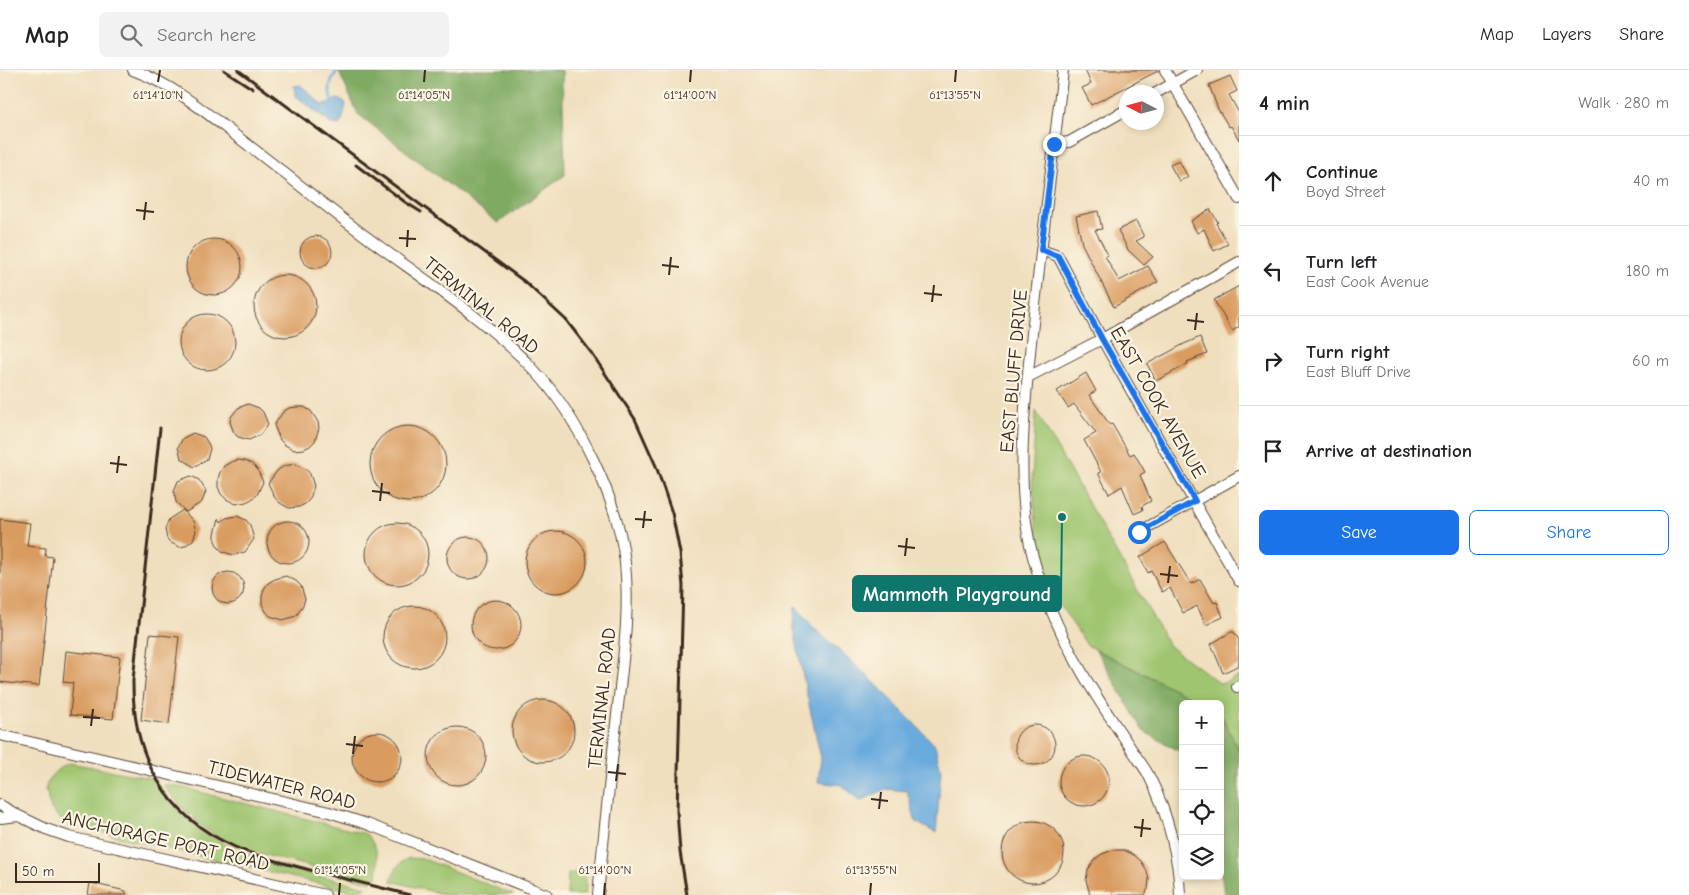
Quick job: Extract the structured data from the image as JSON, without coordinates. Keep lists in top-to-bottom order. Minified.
{"streets":{"street":["TERMINAL ROAD","EAST BLUFF DRIVE","EAST COOK AVENUE","TIDEWATER ROAD","ANCHORAGE PORT ROAD"]},"crossings":[["EAST BLUFF DRIVE","EAST COOK AVENUE"]],"places":["Mammoth Playground"],"scale_bar":"50 m","north":"left","page":{"header":"Map","search":"Search here","nav":["Map","Layers","Share"],"heading":["4 min","Walk · 280 m"],"list":[["Continue","Boyd Street","40 m"],["Turn left","East Cook Avenue","180 m"],["Turn right","East Bluff Drive","60 m"],"Arrive at destination"],"buttons":["Save","Share"],"map_buttons":["+","−"],"scale":"50 m"},"coordinates":["61°14'10\"N","61°14'05\"N","61°14'00\"N","61°13'55\"N"]}
